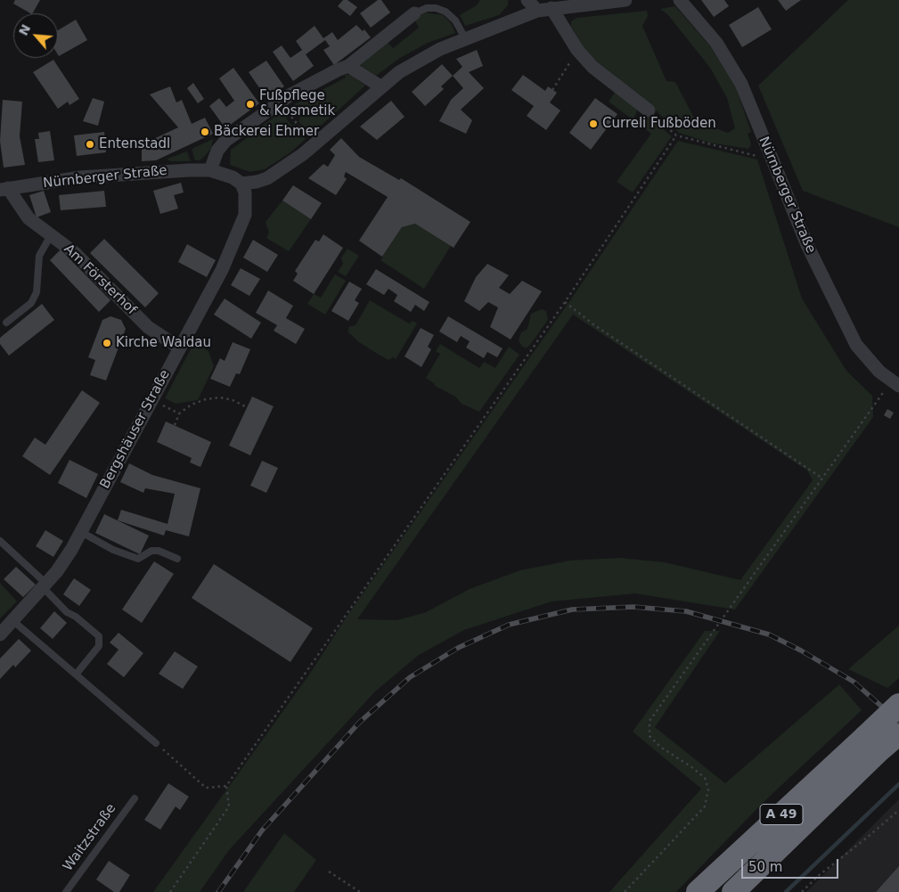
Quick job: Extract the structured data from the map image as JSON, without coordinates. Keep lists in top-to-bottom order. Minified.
{"streets":{"highway":["A 49"],"street":["Nürnberger Straße","Am Försterhof","Bergshäuser Straße"],"lane":["Waitzstraße"]},"crossings":[["Nürnberger Straße","Am Försterhof"],["Nürnberger Straße","Bergshäuser Straße"],["Am Försterhof","Bergshäuser Straße"]],"places":["Fußpflege & Kosmetik","Curreli Fußböden","Bäckerei Ehmer","Entenstadl","Kirche Waldau"],"scale_bar":"50 m","north":"top left"}
